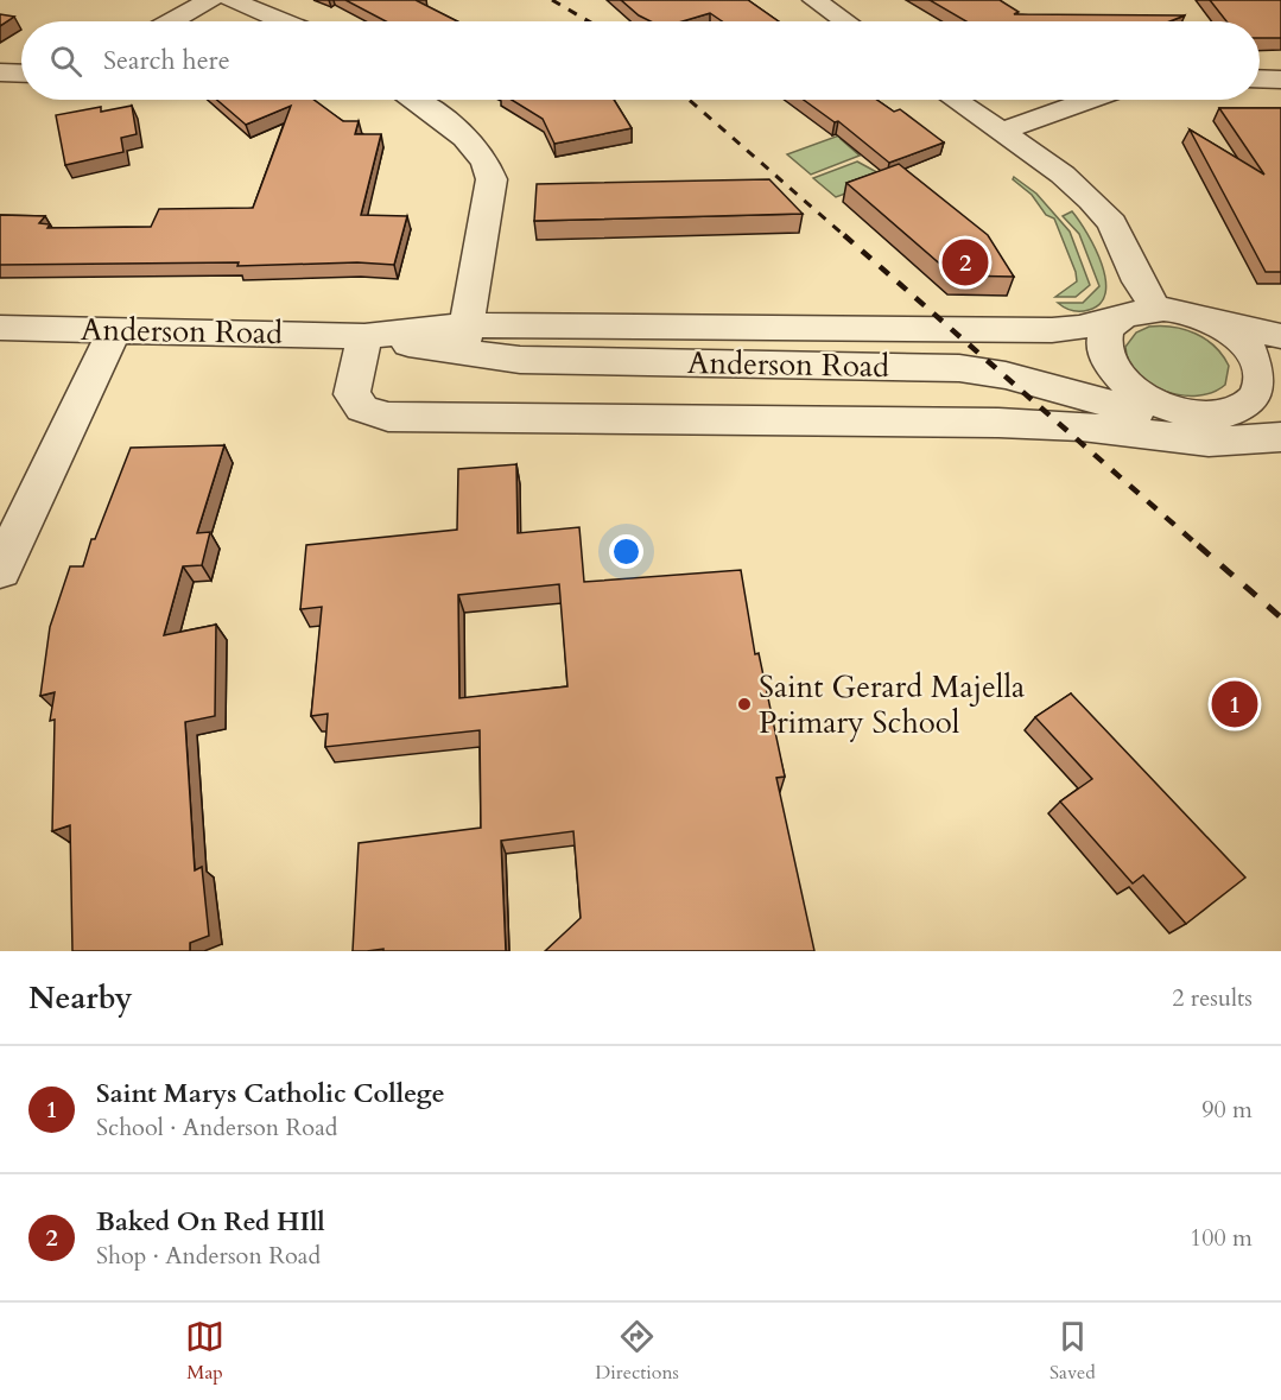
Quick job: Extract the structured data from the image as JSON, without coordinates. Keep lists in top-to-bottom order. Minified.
{"streets":{"street":["Anderson Road"]},"places":["Saint Gerard Majella Primary School"],"page":{"search":"Search here","pins":["2","1"],"heading":["Nearby","2 results"],"list":[{"mark":"1","name":"Saint Marys Catholic College","note":"School · Anderson Road","value":"90 m"},{"mark":"2","name":"Baked On Red HIll","note":"Shop · Anderson Road","value":"100 m"}],"nav":["Map","Directions","Saved"]}}
